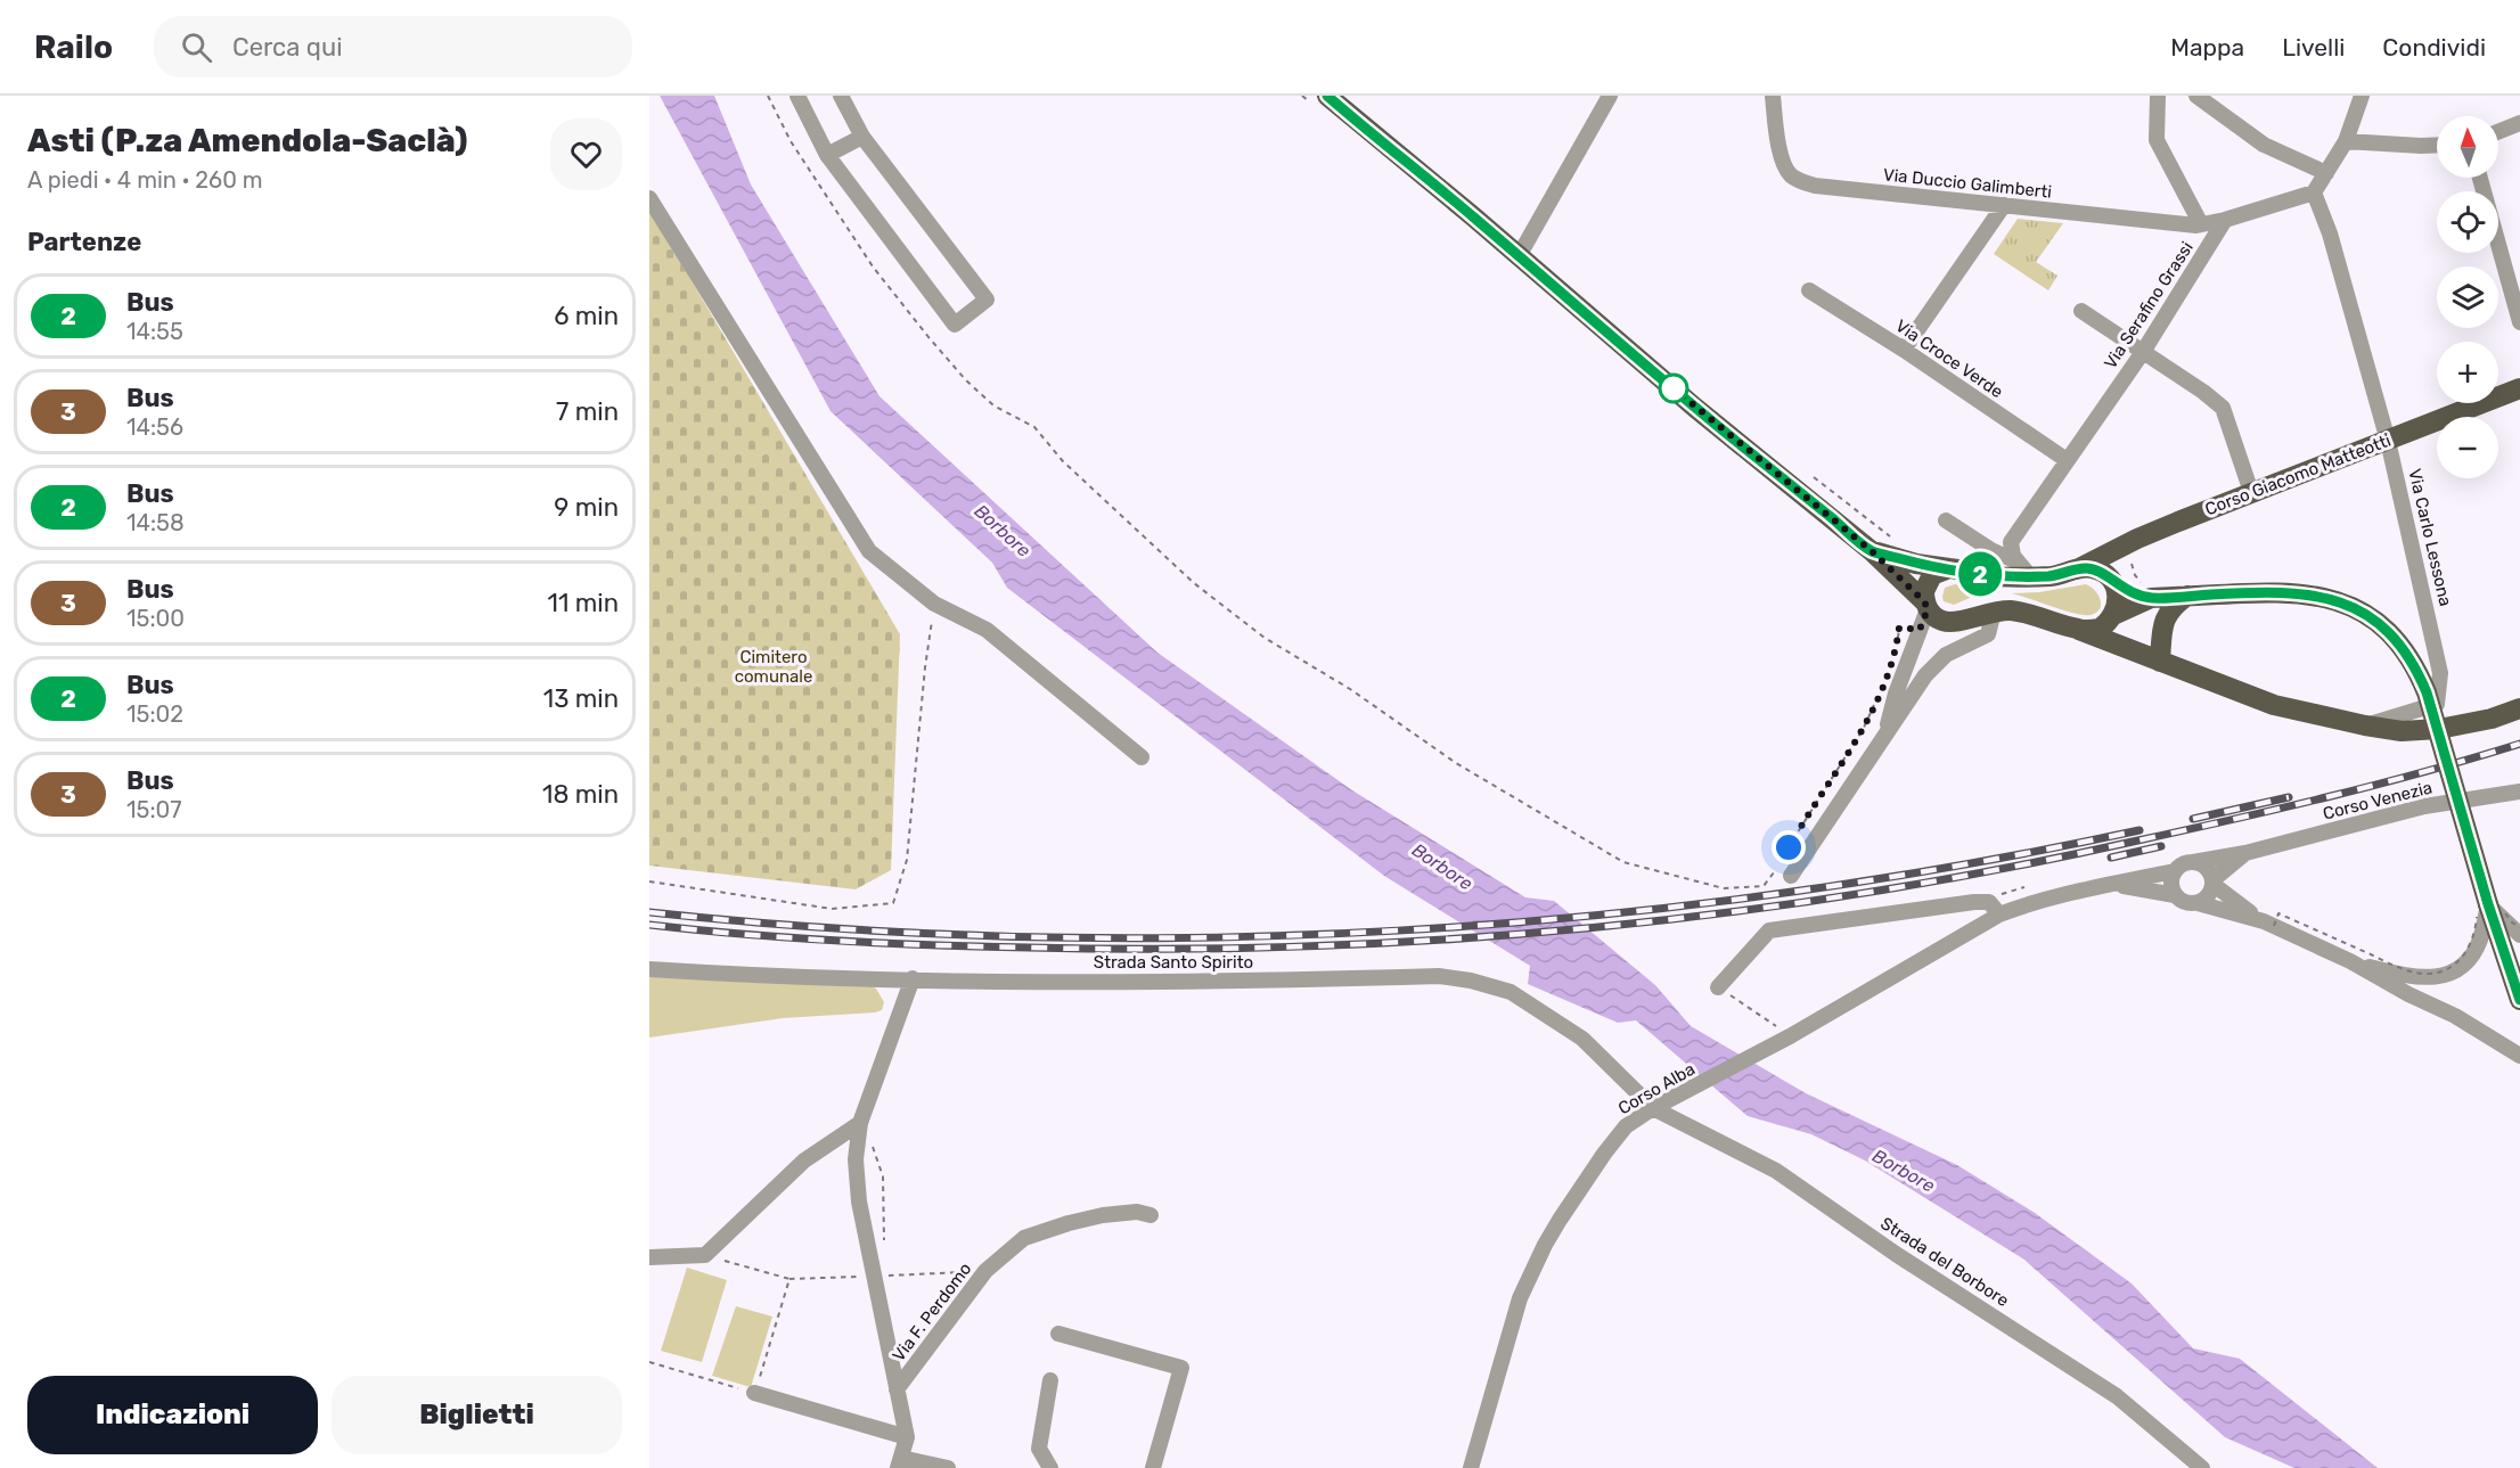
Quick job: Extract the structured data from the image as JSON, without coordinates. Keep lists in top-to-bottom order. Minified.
{"streets":{"main road":["Corso Giacomo Matteotti"],"street":["Via Duccio Galimberti","Via Serafino Grassi","Via Croce Verde","Via Carlo Lessona","Corso Venezia","Strada Santo Spirito","Corso Alba","Strada del Borbore","Via F. Perdomo"]},"crossings":[["Via Duccio Galimberti","Via Serafino Grassi"],["Via Serafino Grassi","Via Croce Verde"],["Via Serafino Grassi","Corso Giacomo Matteotti"],["Corso Giacomo Matteotti","Via Carlo Lessona"],["Corso Venezia","Corso Alba"],["Strada Santo Spirito","Corso Alba"],["Strada Santo Spirito","Strada del Borbore"],["Corso Alba","Strada del Borbore"]],"water":["Borbore"],"parks":["Cimitero comunale"],"lines":["bus line 2"],"north":"top","page":{"header":"Railo","search":"Cerca qui","nav":["Mappa","Livelli","Condividi"],"heading":[["Asti (P.za Amendola-Saclà)","A piedi · 4 min · 260 m"],"Partenze"],"on_map":"2","map_buttons":["+","−"],"list":[{"mark":"2","name":"Bus","note":"14:55","value":"6 min"},{"mark":"3","name":"Bus","note":"14:56","value":"7 min"},{"mark":"2","name":"Bus","note":"14:58","value":"9 min"},{"mark":"3","name":"Bus","note":"15:00","value":"11 min"},{"mark":"2","name":"Bus","note":"15:02","value":"13 min"},{"mark":"3","name":"Bus","note":"15:07","value":"18 min"}],"buttons":["Indicazioni","Biglietti"]}}
